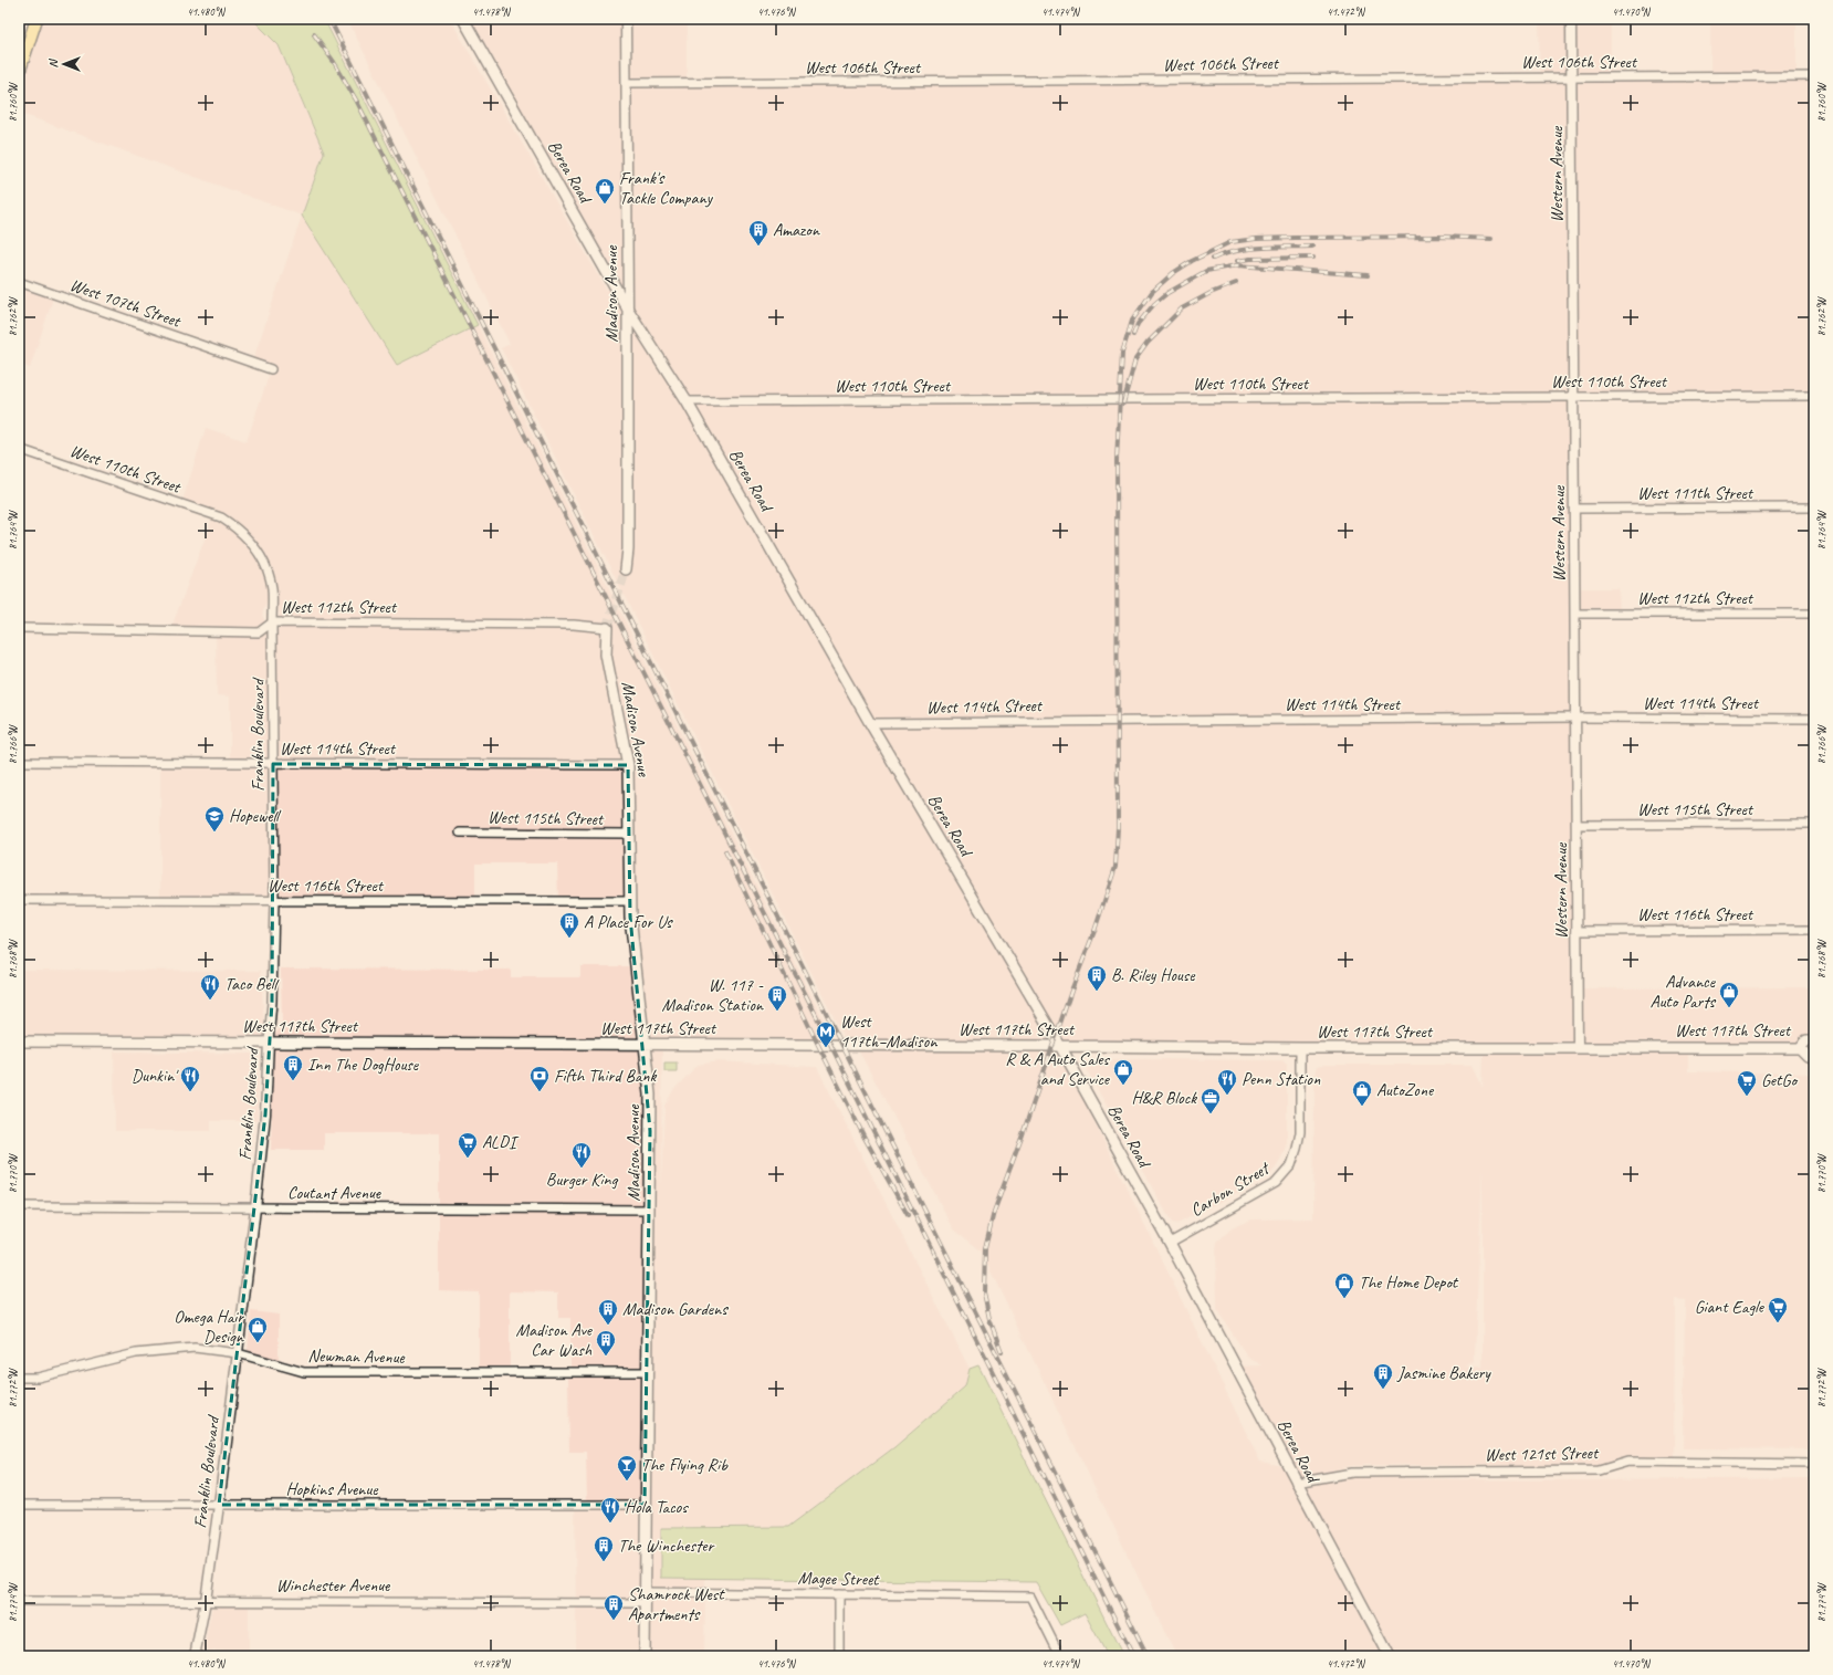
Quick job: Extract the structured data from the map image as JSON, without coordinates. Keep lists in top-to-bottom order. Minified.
{"streets":{"main road":["Berea Road","Madison Avenue","West 117th Street"],"street":["West 106th Street","Western Avenue","West 107th Street","West 110th Street","West 111th Street","West 112th Street","West 114th Street","Franklin Boulevard","West 115th Street","West 116th Street","Carbon Street","Coutant Avenue","Newman Avenue","West 121st Street","Hopkins Avenue","Magee Street","Winchester Avenue"]},"crossings":[["West 106th Street","Western Avenue"],["West 106th Street","Madison Avenue"],["Berea Road","Madison Avenue"],["Berea Road","West 110th Street"],["Berea Road","West 114th Street"],["Berea Road","West 117th Street"],["Berea Road","Carbon Street"],["Berea Road","West 121st Street"],["Western Avenue","West 110th Street"],["Western Avenue","West 111th Street"],["Western Avenue","West 112th Street"],["Western Avenue","West 114th Street"],["Western Avenue","West 115th Street"],["Western Avenue","West 116th Street"],["Western Avenue","West 117th Street"],["Madison Avenue","West 112th Street"],["Madison Avenue","West 114th Street"],["Madison Avenue","West 115th Street"],["Madison Avenue","West 116th Street"],["Madison Avenue","West 117th Street"],["Madison Avenue","Coutant Avenue"],["Madison Avenue","Newman Avenue"],["Madison Avenue","Hopkins Avenue"],["Madison Avenue","Magee Street"],["Madison Avenue","Winchester Avenue"],["West 110th Street","Franklin Boulevard"],["West 112th Street","Franklin Boulevard"],["West 114th Street","Franklin Boulevard"],["Franklin Boulevard","West 116th Street"],["Franklin Boulevard","West 117th Street"],["Franklin Boulevard","Coutant Avenue"],["Franklin Boulevard","Newman Avenue"],["Franklin Boulevard","Hopkins Avenue"],["Franklin Boulevard","Winchester Avenue"],["West 117th Street","Carbon Street"]],"places":{"shop":["Frank's Tackle Company","Advance Auto Parts","R & A Auto Sales and Service","AutoZone","The Home Depot","Omega Hair Design"],"building":["Amazon","A Place For Us","B. Riley House","W. 117 - Madison Station","Inn The DogHouse","Madison Gardens","Madison Ave Car Wash","Jasmine Bakery","The Winchester","Shamrock West Apartments"],"school or university":["Hopewell"],"restaurant":["Taco Bell","Dunkin'","Penn Station","Burger King","Hola Tacos"],"metro station":["West 117th–Madison"],"bank":["Fifth Third Bank"],"supermarket":["GetGo","ALDI","Giant Eagle"],"office":["H&R Block"],"bar":["The Flying Rib"]},"north":"left","coordinates":["41.480°N","41.478°N","41.476°N","41.474°N","41.472°N","41.470°N","81.760°W","81.762°W","81.764°W","81.766°W","81.768°W","81.770°W","81.772°W","81.774°W"]}
